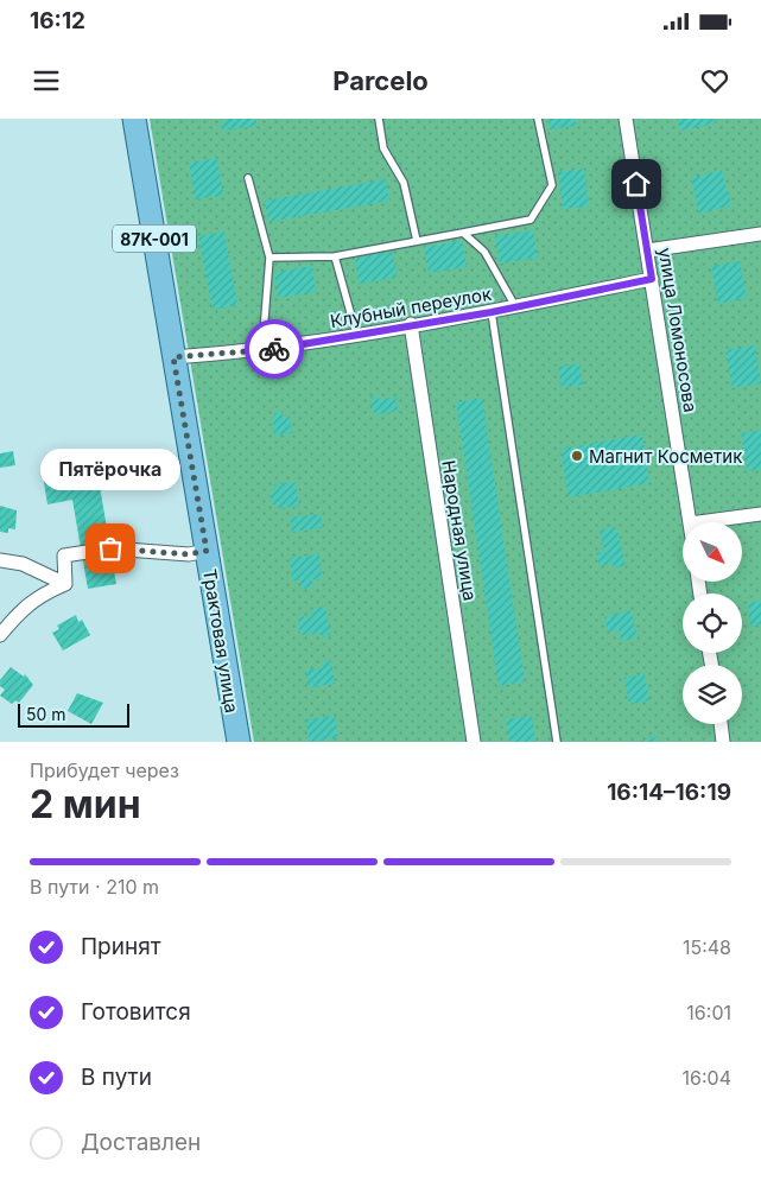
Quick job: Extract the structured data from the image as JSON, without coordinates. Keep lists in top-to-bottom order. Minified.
{"streets":{"main road":["87К-001","Трактовая улица"],"street":["Клубный переулок","улица Ломоносова","Народная улица"]},"crossings":[["Клубный переулок","улица Ломоносова"],["Клубный переулок","Народная улица"],["Клубный переулок","Трактовая улица"]],"places":["Магнит Косметик","Пятёрочка"],"scale_bar":"50 m","north":"bottom right","page":{"status":"16:12","header":"Parcelo","bubble":"Пятёрочка","scale":"50 m","heading":["2 мин","Прибудет через","16:14–16:19"],"bar":"В пути · 210 m","list":[["Принят","15:48"],["Готовится","16:01"],["В пути","16:04"],"Доставлен"]}}
